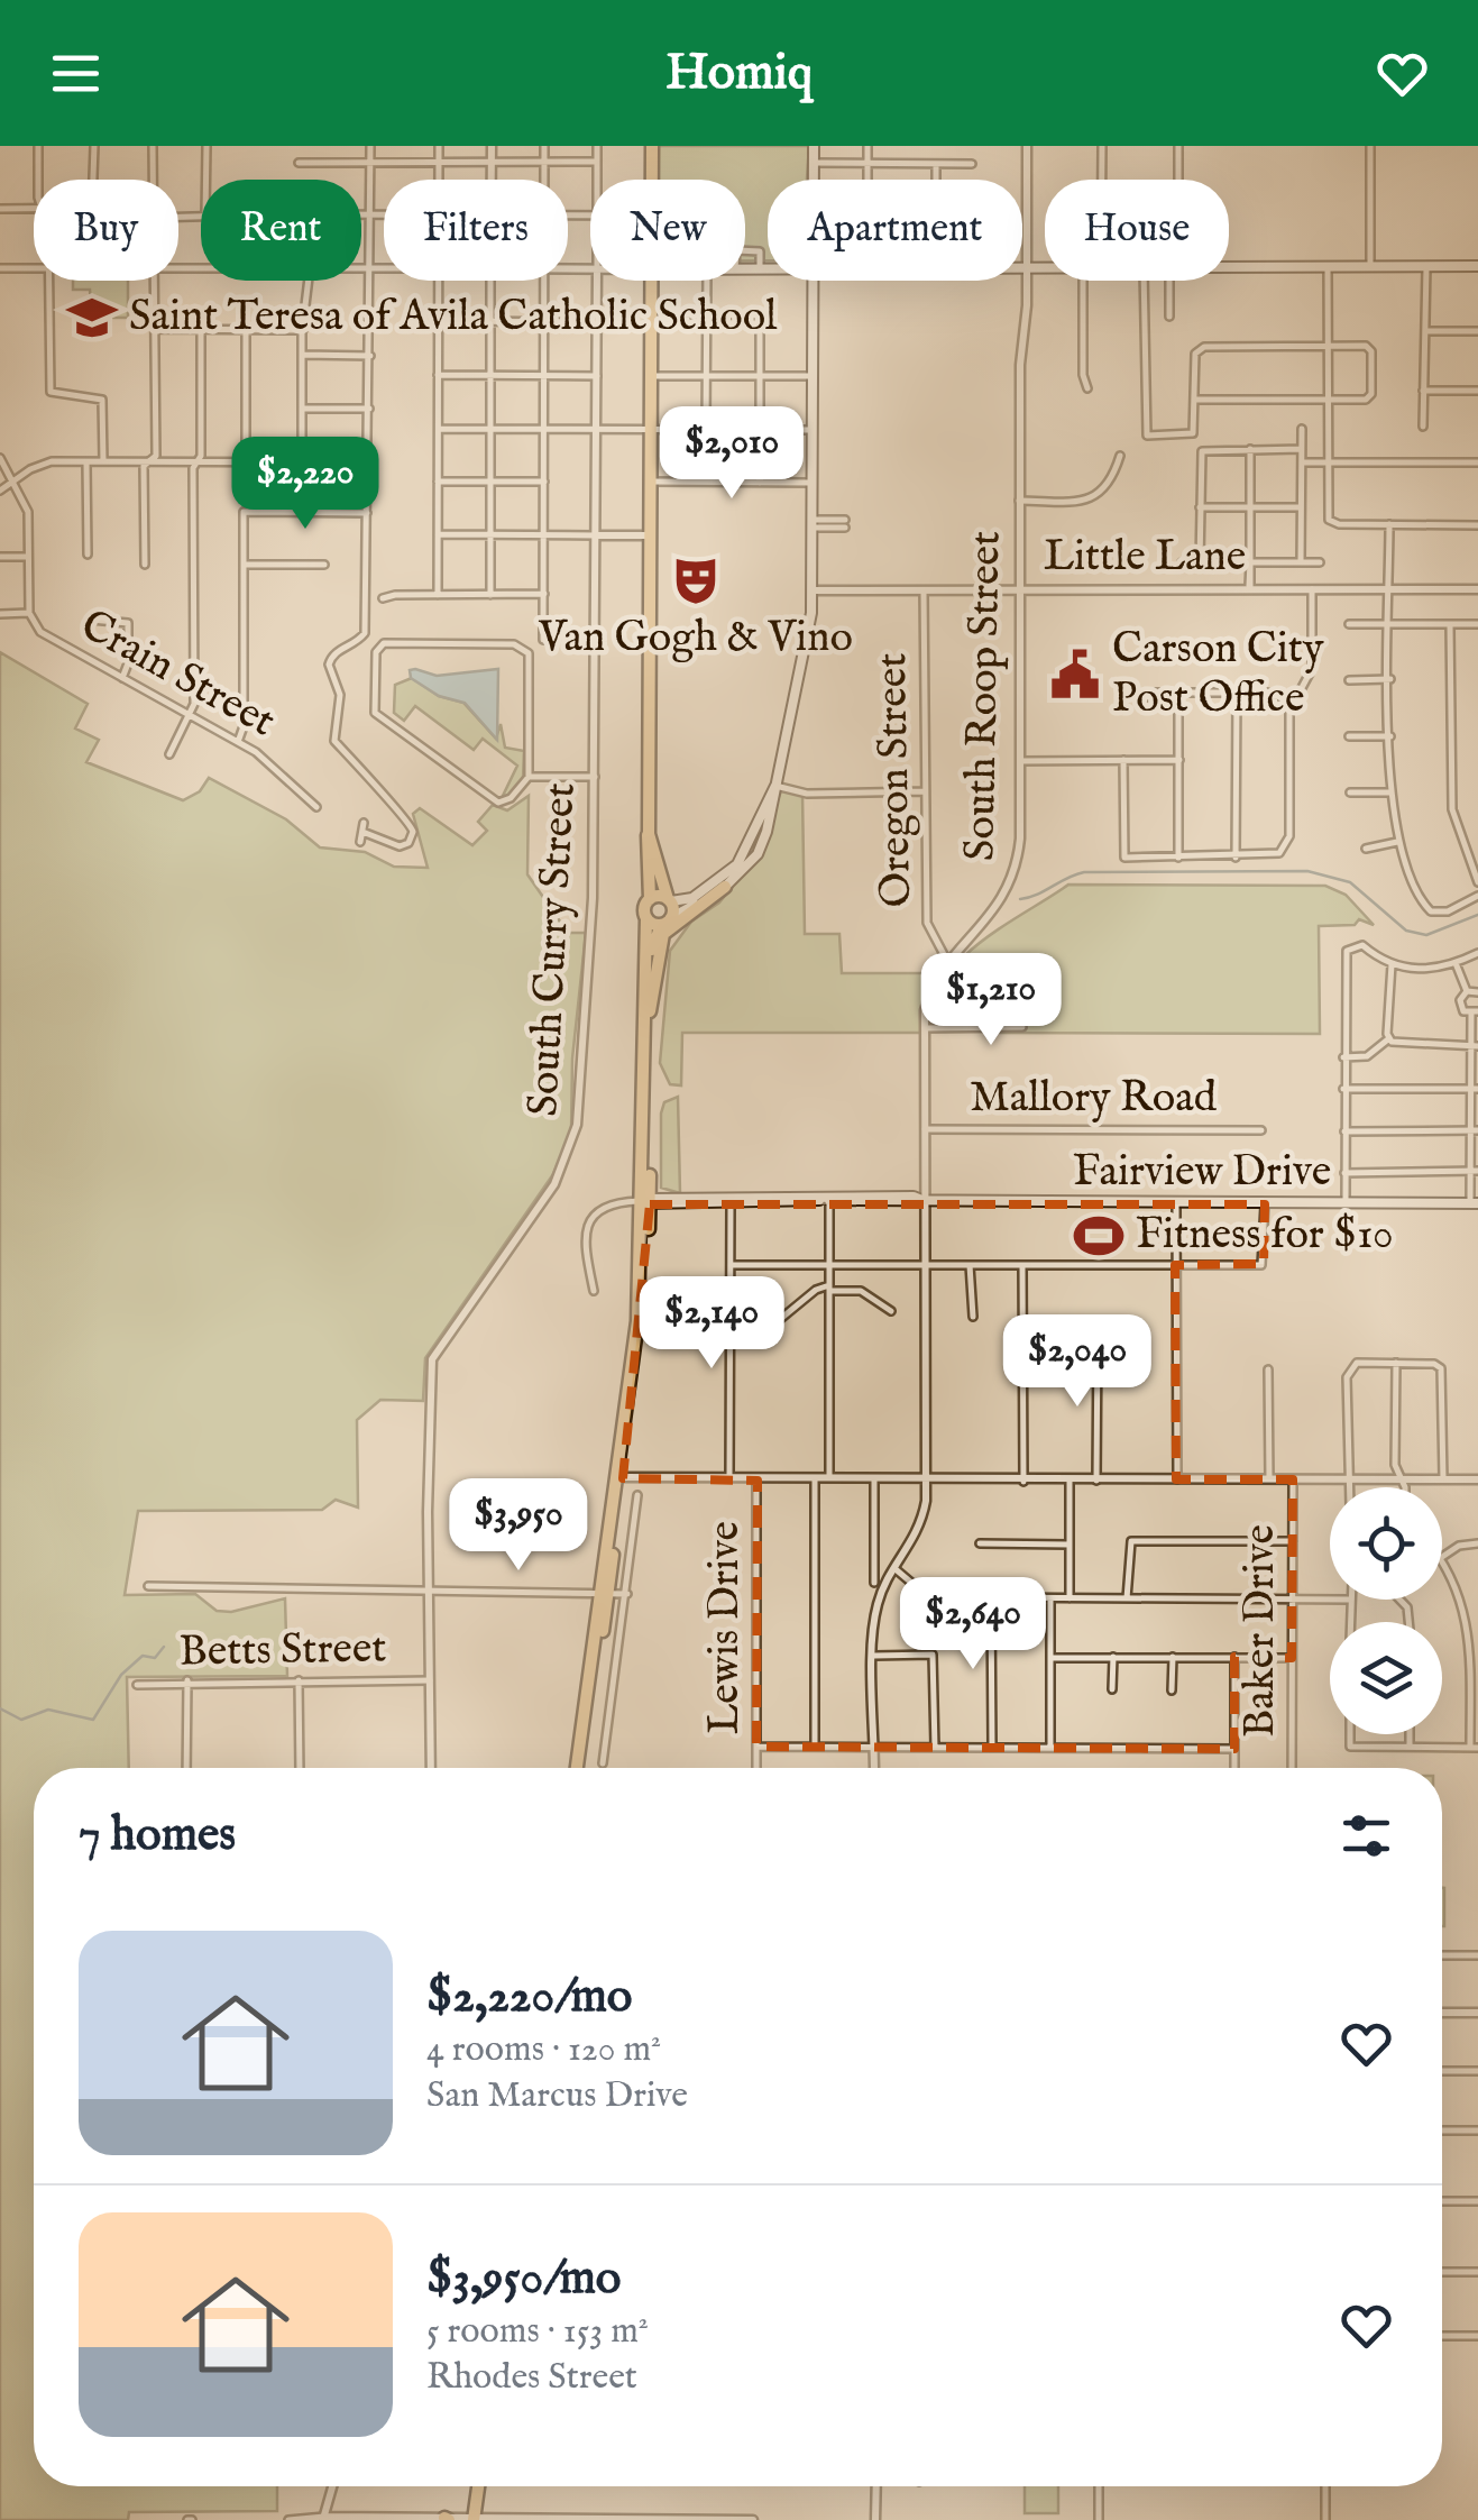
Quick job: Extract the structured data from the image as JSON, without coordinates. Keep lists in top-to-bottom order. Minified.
{"streets":{"main road":["Fairview Drive"],"street":["Little Lane","Crain Street","South Roop Street","Oregon Street","South Curry Street","Mallory Road","Lewis Drive","Baker Drive","Betts Street"]},"crossings":[["Little Lane","South Roop Street"],["Little Lane","Oregon Street"],["South Roop Street","Oregon Street"],["South Roop Street","Mallory Road"],["South Roop Street","Fairview Drive"],["South Curry Street","Betts Street"]],"places":{"school or university":["Saint Teresa of Avila Catholic School"],"theatre":["Van Gogh & Vino"],"public building":["Carson City Post Office"],"sports":["Fitness for $10"]},"page":{"header":"Homiq","chip":["Buy","Rent","Filters","New","Apartment","House"],"price":["$2,010","$2,220","$1,210","$2,140","$2,040","$3,950","$2,640"],"heading":"7 homes","list":[{"name":"$2,220/mo","note":"4 rooms · 120 m² · San Marcus Drive"},{"name":"$3,950/mo","note":"5 rooms · 153 m² · Rhodes Street"}]}}
